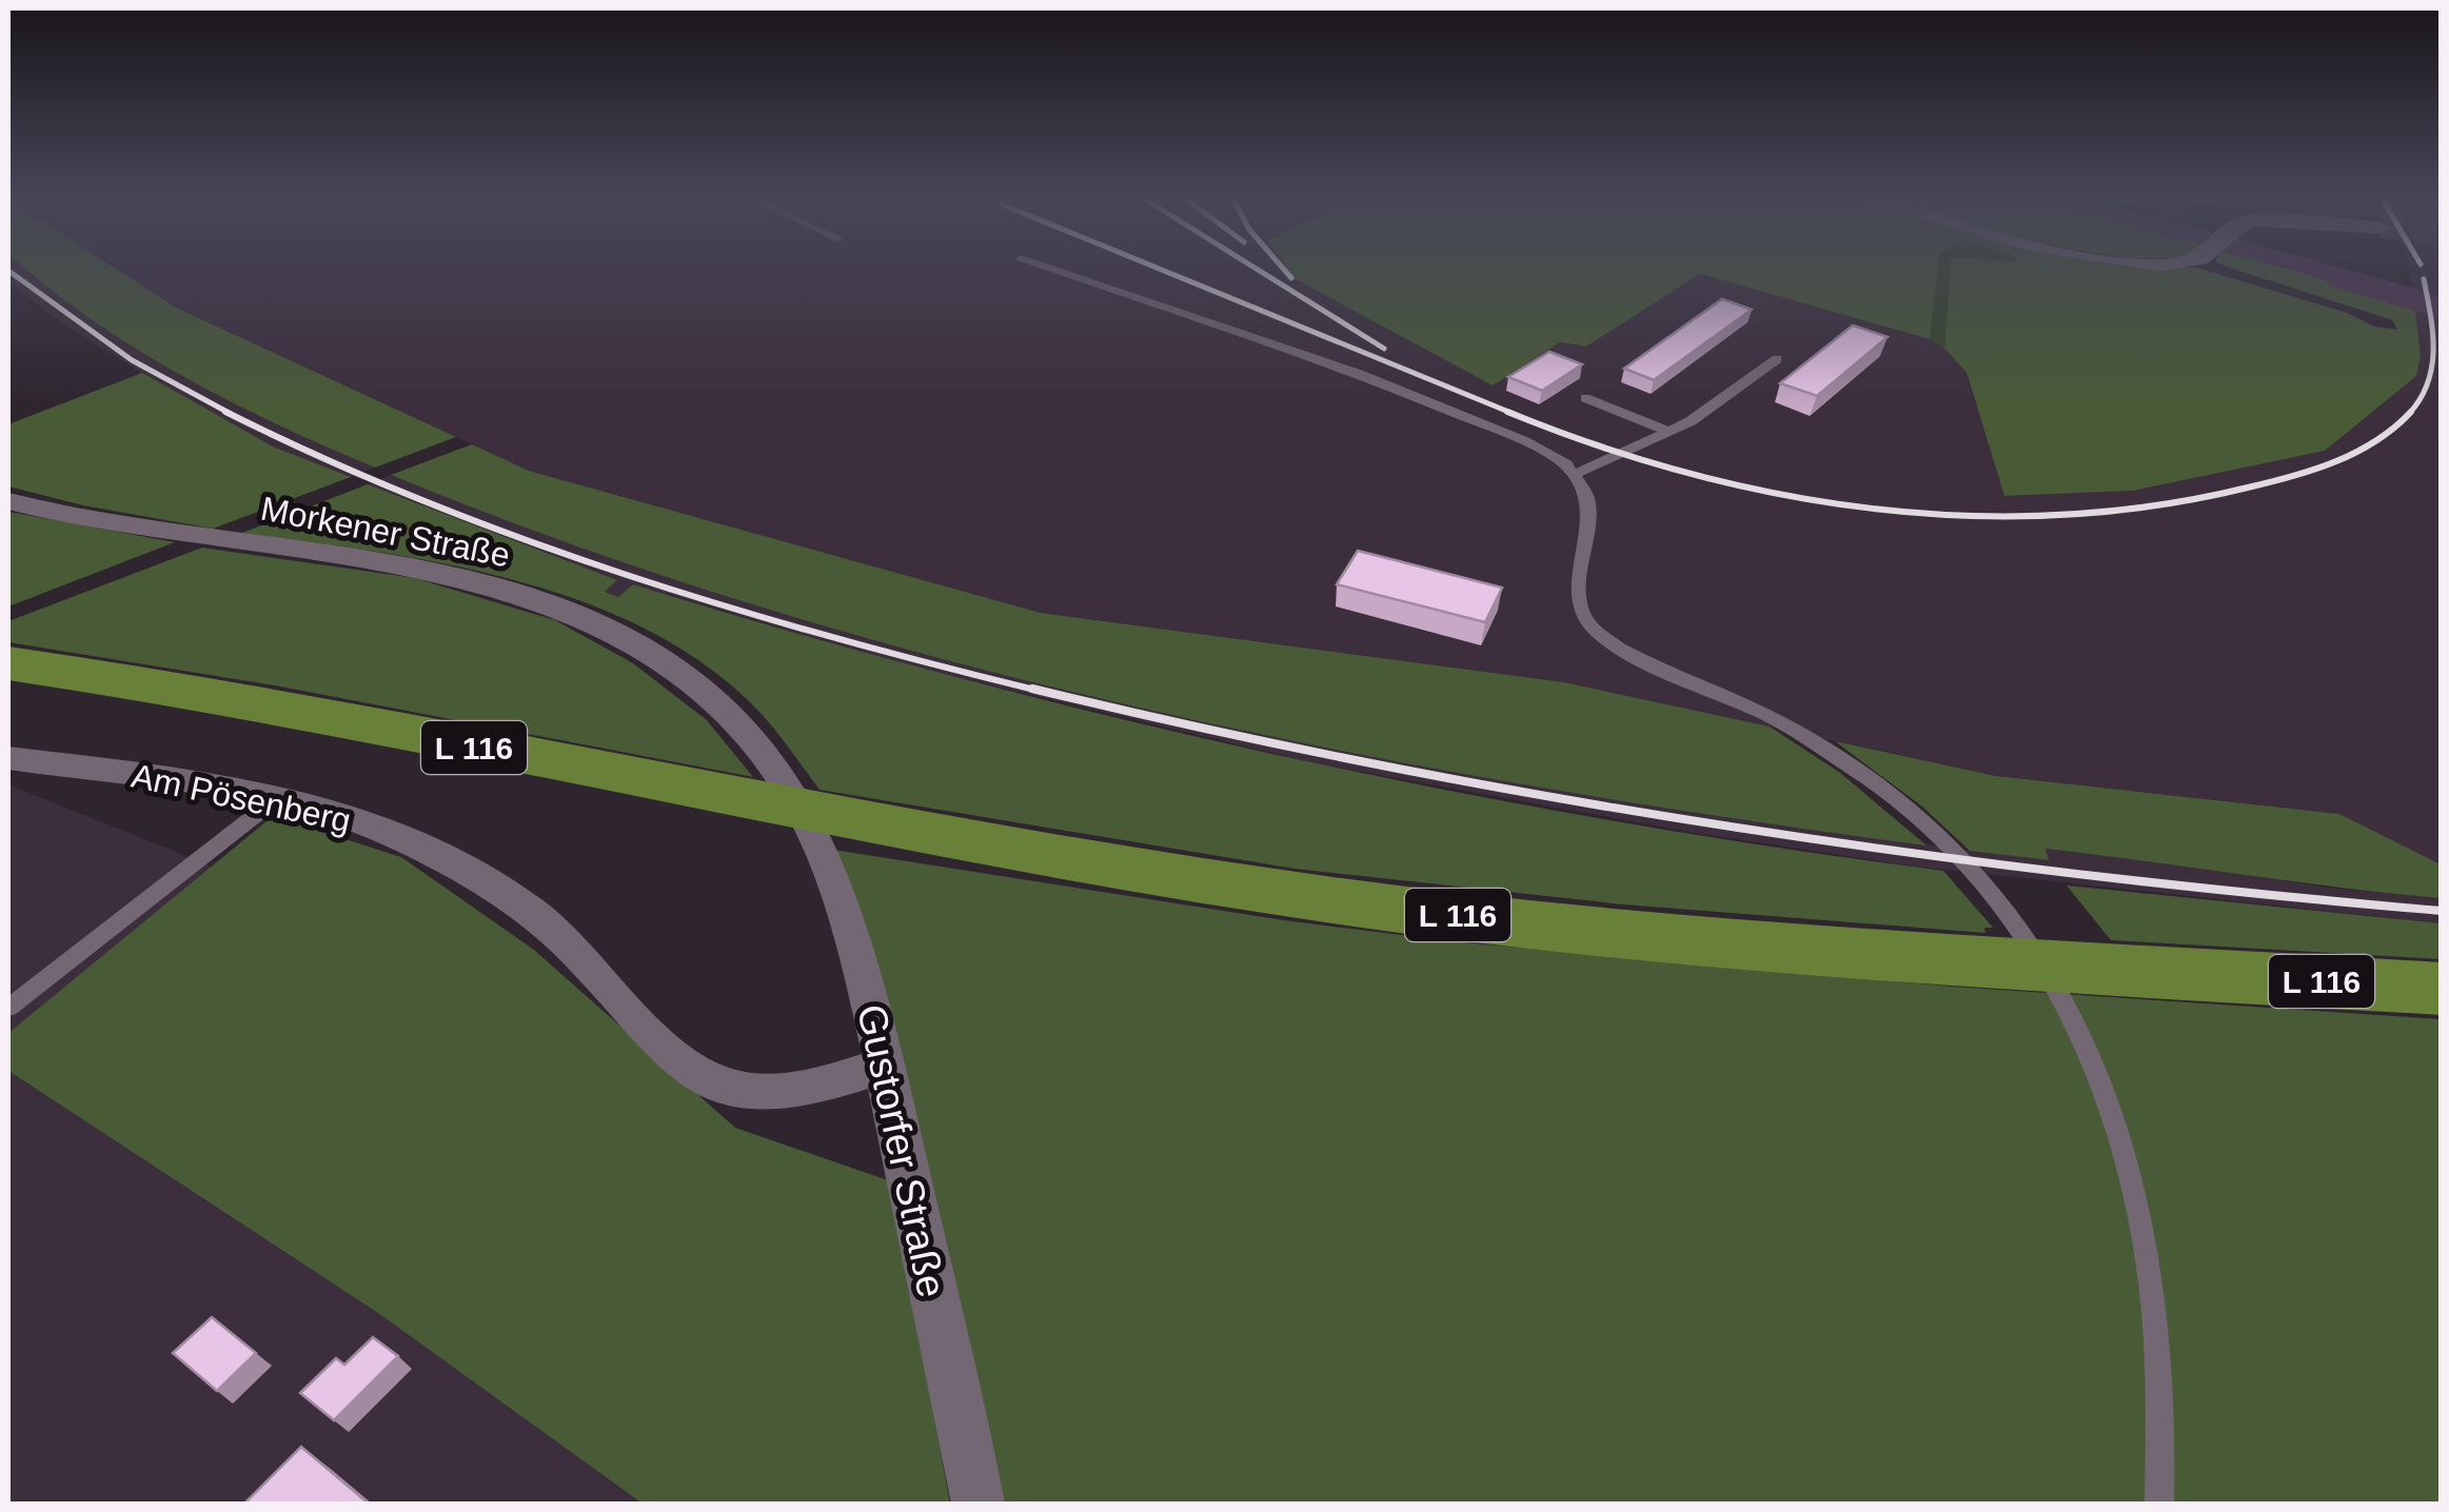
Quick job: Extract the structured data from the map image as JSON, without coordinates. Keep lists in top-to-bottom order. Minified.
{"streets":{"main road":["L 116"],"street":["Morkener Straße","Am Pösenberg","Gustorfer Straße"]},"crossings":[["Morkener Straße","Gustorfer Straße"],["Am Pösenberg","Gustorfer Straße"]]}
